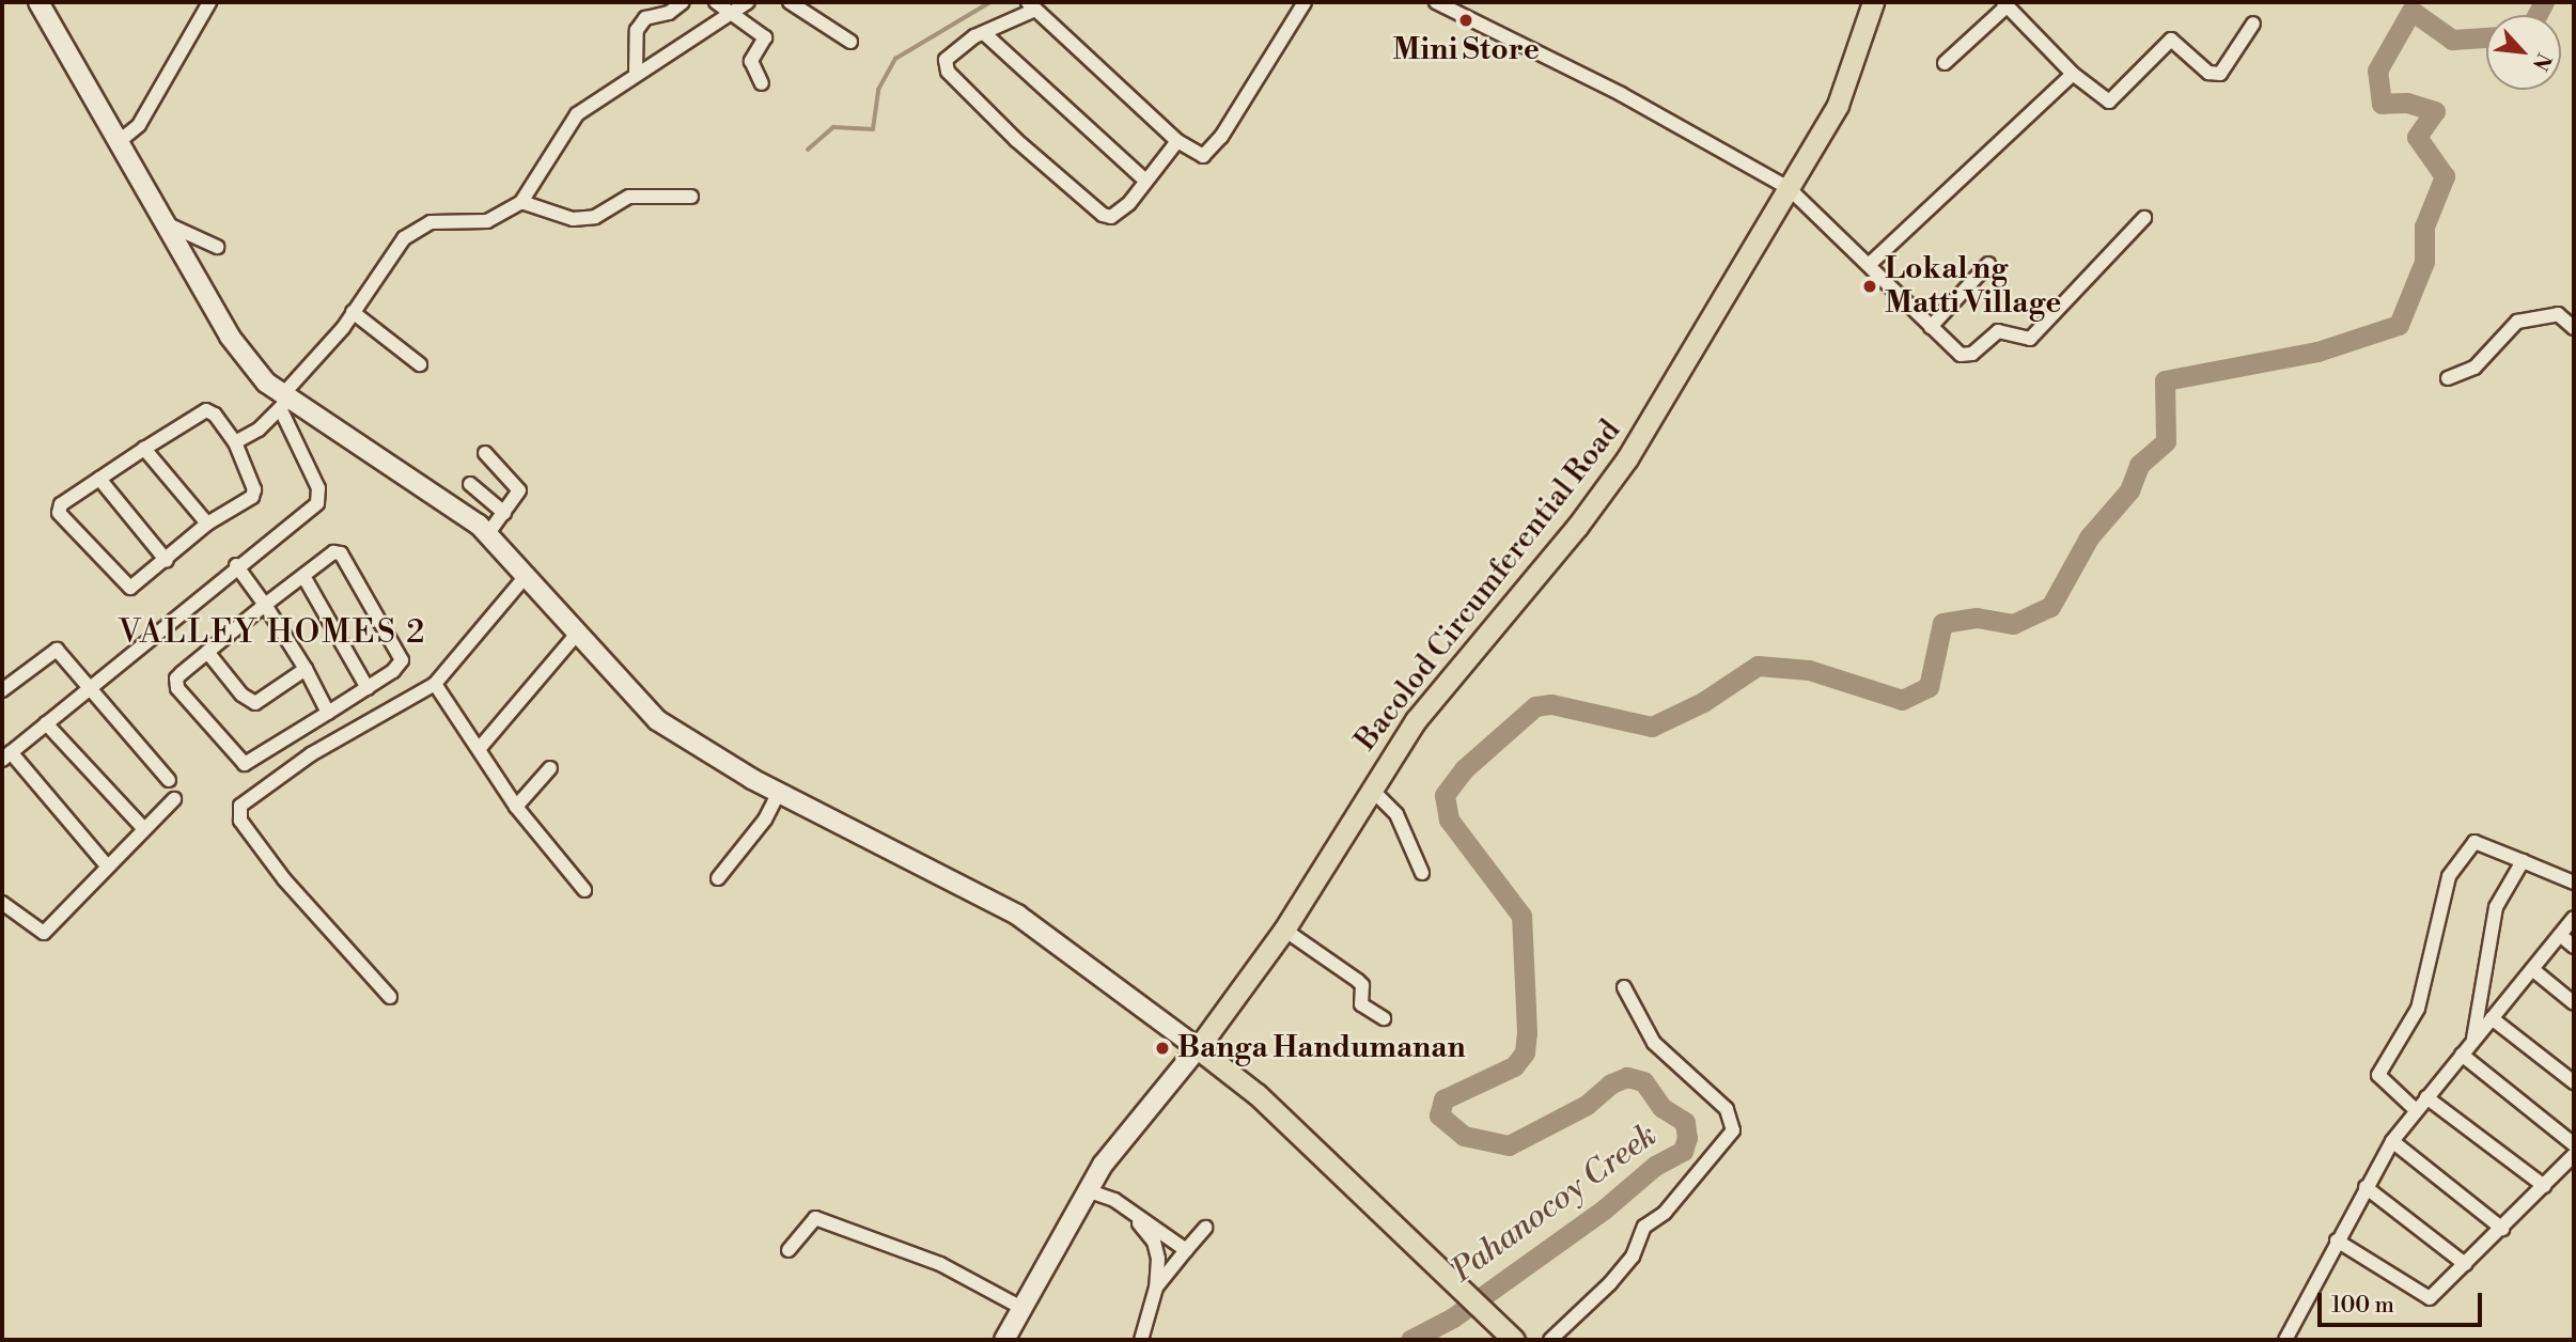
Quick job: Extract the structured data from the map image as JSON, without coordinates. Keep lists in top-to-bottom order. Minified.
{"streets":{"main road":["Bacolod Circumferential Road"]},"districts":["VALLEY HOMES 2"],"water":["Pahanocoy Creek"],"places":["Mini Store","Lokal ng Matti Village","Banga Handumanan"],"scale_bar":"100 m","north":"bottom right"}
